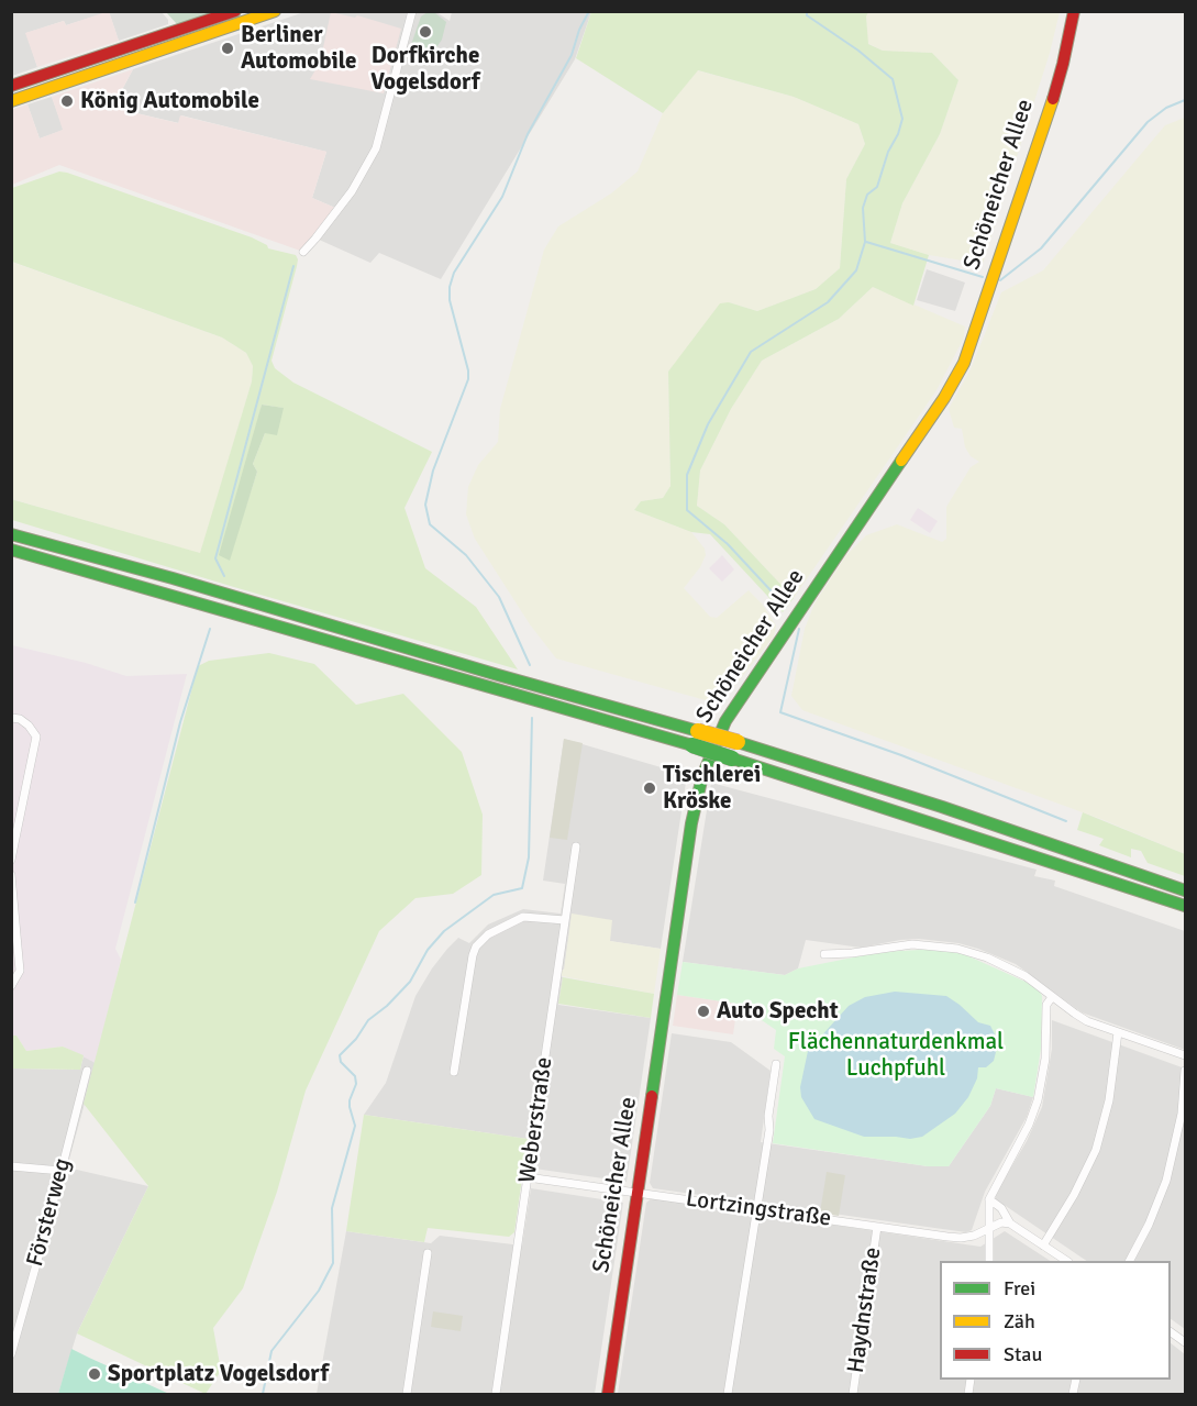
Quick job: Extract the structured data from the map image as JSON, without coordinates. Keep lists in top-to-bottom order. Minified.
{"streets":{"main road":["Schöneicher Allee"],"street":["Weberstraße","Lortzingstraße","Försterweg","Haydnstraße"]},"crossings":[["Schöneicher Allee","Lortzingstraße"],["Weberstraße","Lortzingstraße"],["Lortzingstraße","Haydnstraße"]],"parks":["Flächennaturdenkmal Luchpfuhl"],"places":["Dorfkirche Vogelsdorf","Berliner Automobile","König Automobile","Tischlerei Kröske","Auto Specht","Sportplatz Vogelsdorf"],"legend":["Frei","Zäh","Stau"]}
